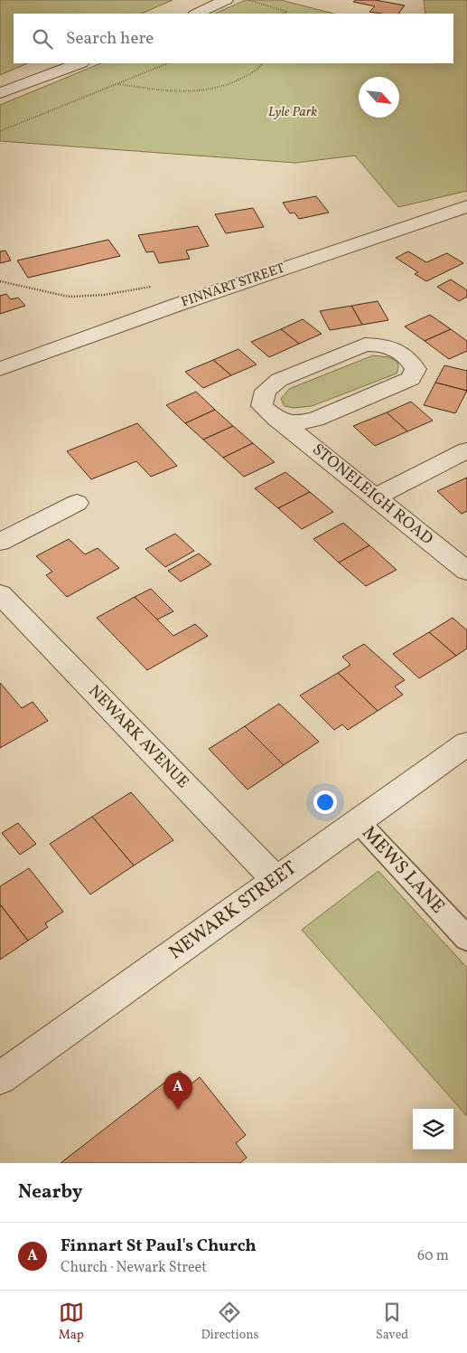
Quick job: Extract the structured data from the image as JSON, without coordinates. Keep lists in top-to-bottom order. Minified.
{"streets":{"street":["FINNART STREET","STONELEIGH ROAD","NEWARK AVENUE","NEWARK STREET"],"lane":["MEWS LANE"]},"crossings":[["NEWARK AVENUE","NEWARK STREET"],["MEWS LANE","NEWARK STREET"]],"parks":["Lyle Park"],"north":"bottom right","page":{"search":"Search here","pins":"A","heading":"Nearby","list":[{"mark":"A","name":"Finnart St Paul's Church","note":"Church · Newark Street","value":"60 m"}],"nav":["Map","Directions","Saved"]}}
